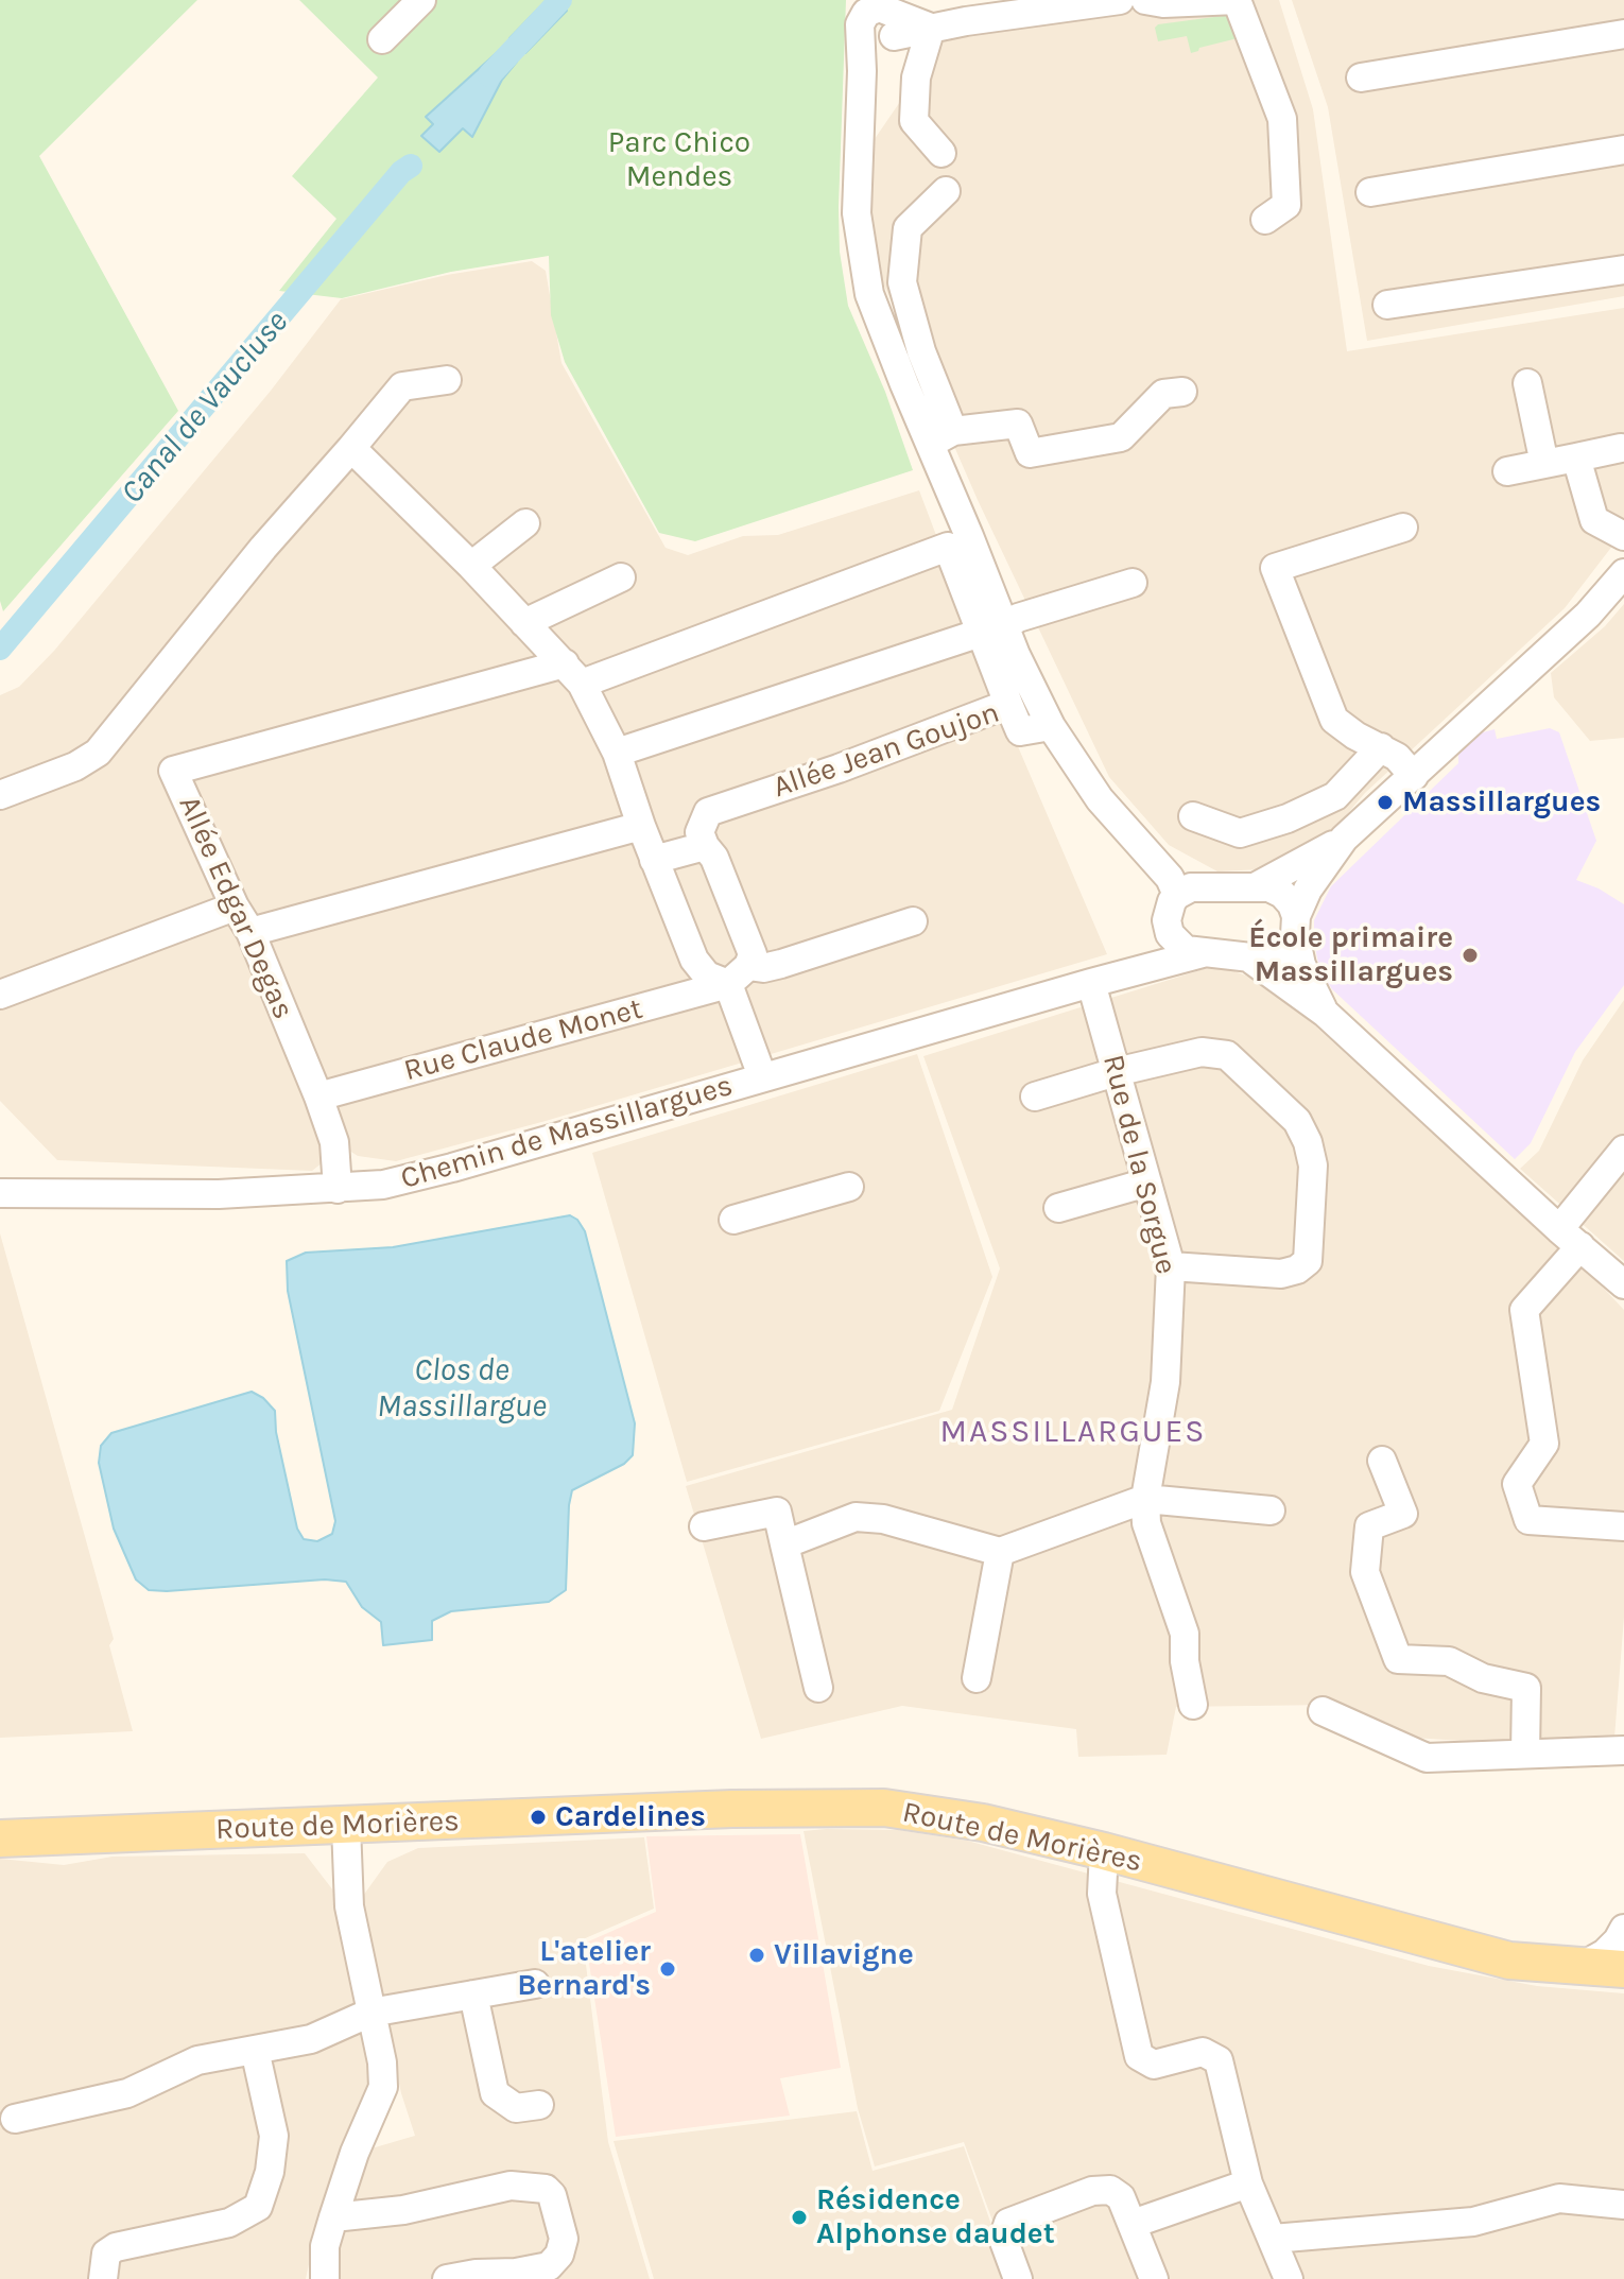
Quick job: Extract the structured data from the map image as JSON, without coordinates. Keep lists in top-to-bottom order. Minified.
{"streets":{"main road":["Route de Morières"],"street":["Allée Jean Goujon","Allée Edgar Degas","Rue Claude Monet","Chemin de Massillargues","Rue de la Sorgue"]},"crossings":[["Allée Edgar Degas","Rue Claude Monet"],["Allée Edgar Degas","Chemin de Massillargues"],["Chemin de Massillargues","Rue de la Sorgue"]],"districts":["MASSILLARGUES"],"water":["Canal de Vaucluse","Clos de Massillargue"],"parks":["Parc Chico Mendes"],"places":["Massillargues","École primaire Massillargues","Cardelines","Villavigne","L'atelier Bernard's","Résidence Alphonse daudet"]}
